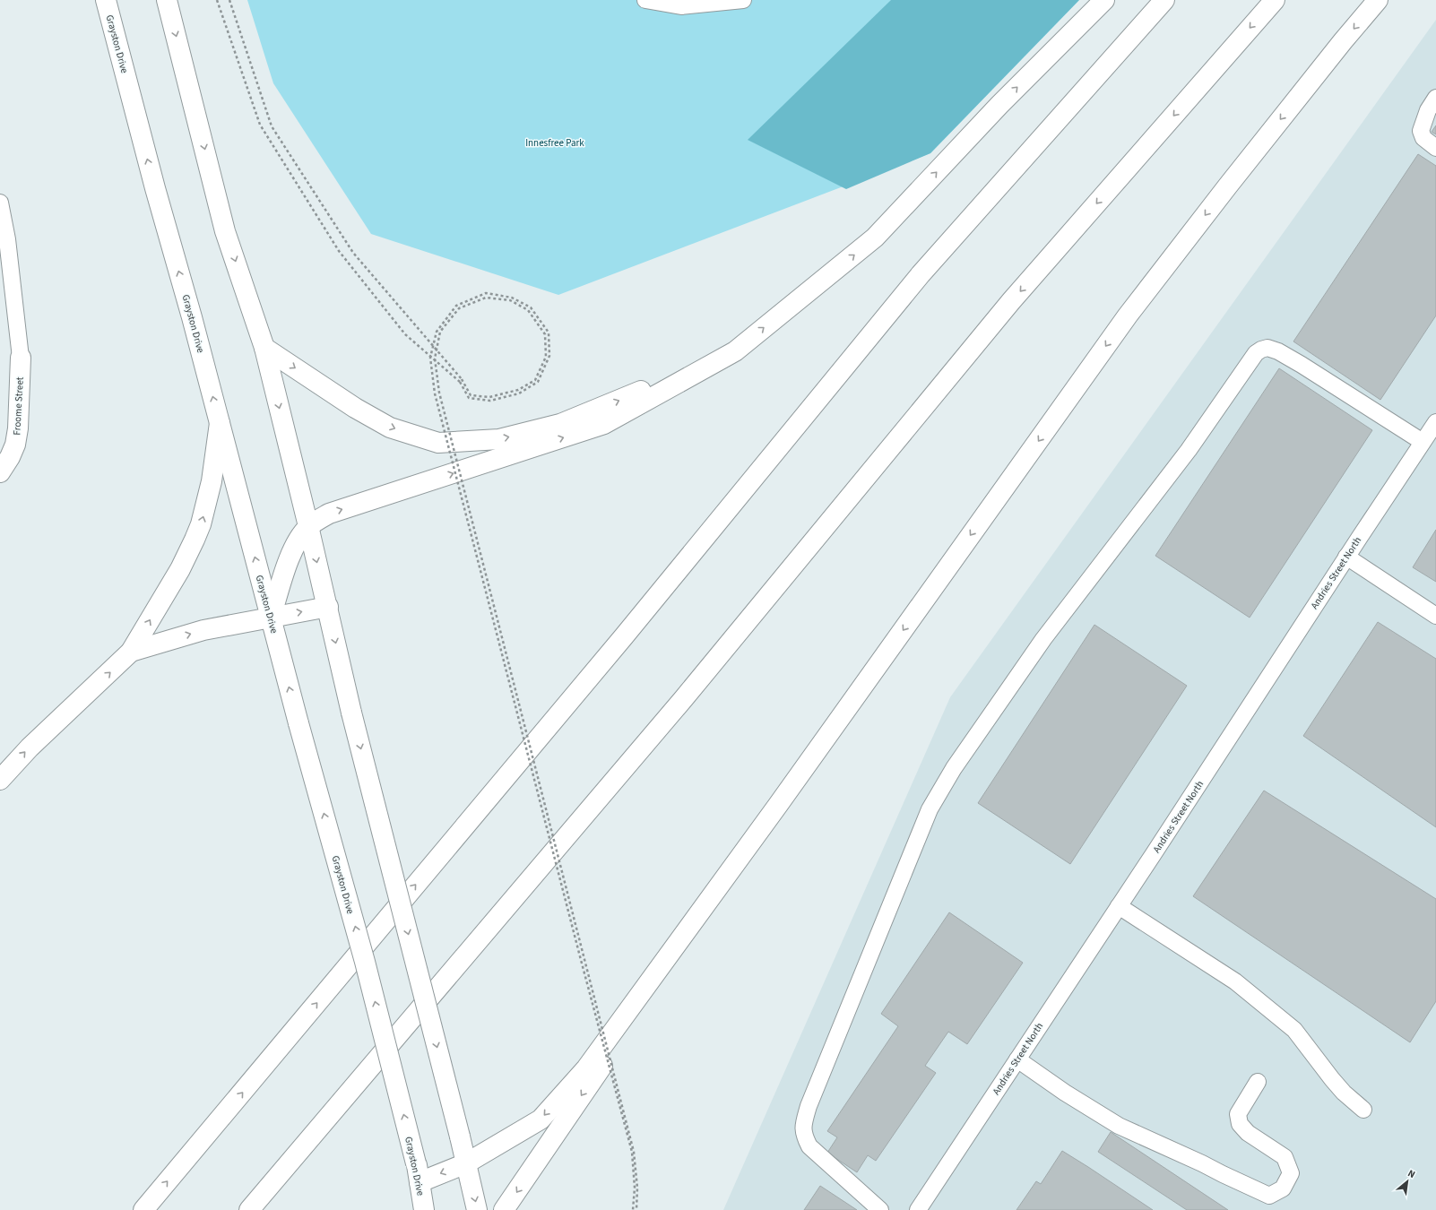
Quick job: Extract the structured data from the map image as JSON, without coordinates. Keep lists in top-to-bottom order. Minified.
{"streets":{"main road":["Grayston Drive","Froome Street"],"lane":["Andries Street North"]},"parks":["Innesfree Park"],"north":"top right"}
